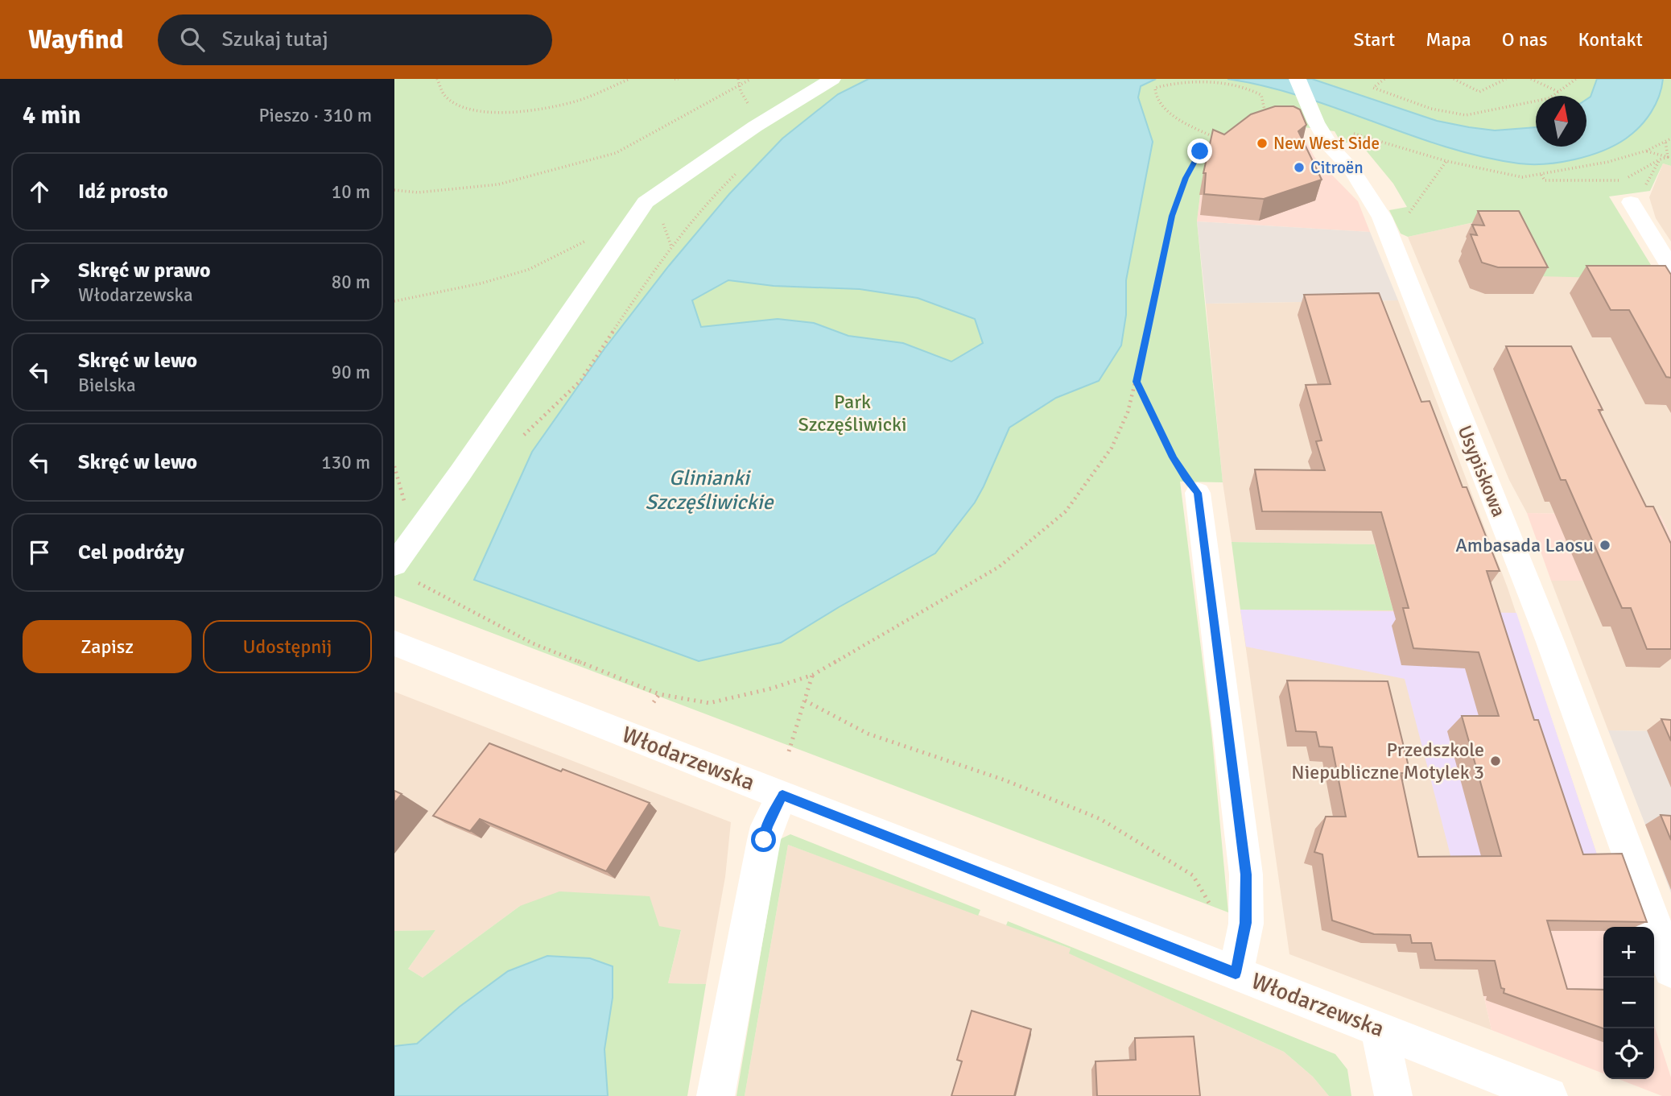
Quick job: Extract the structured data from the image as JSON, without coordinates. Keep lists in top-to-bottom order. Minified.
{"streets":{"street":["Usypiskowa","Włodarzewska"]},"water":["Glinianki Szczęśliwickie"],"parks":["Park Szczęśliwicki"],"places":["New West Side","Citroën","Ambasada Laosu","Przedszkole Niepubliczne Motylek 3"],"north":"top","page":{"header":"Wayfind","search":"Szukaj tutaj","nav":["Start","Mapa","O nas","Kontakt"],"heading":["4 min","Pieszo · 310 m"],"list":[["Idź prosto","10 m"],["Skręć w prawo","Włodarzewska","80 m"],["Skręć w lewo","Bielska","90 m"],["Skręć w lewo","130 m"],"Cel podróży"],"buttons":["Zapisz","Udostępnij"],"map_buttons":["+","−"]}}
